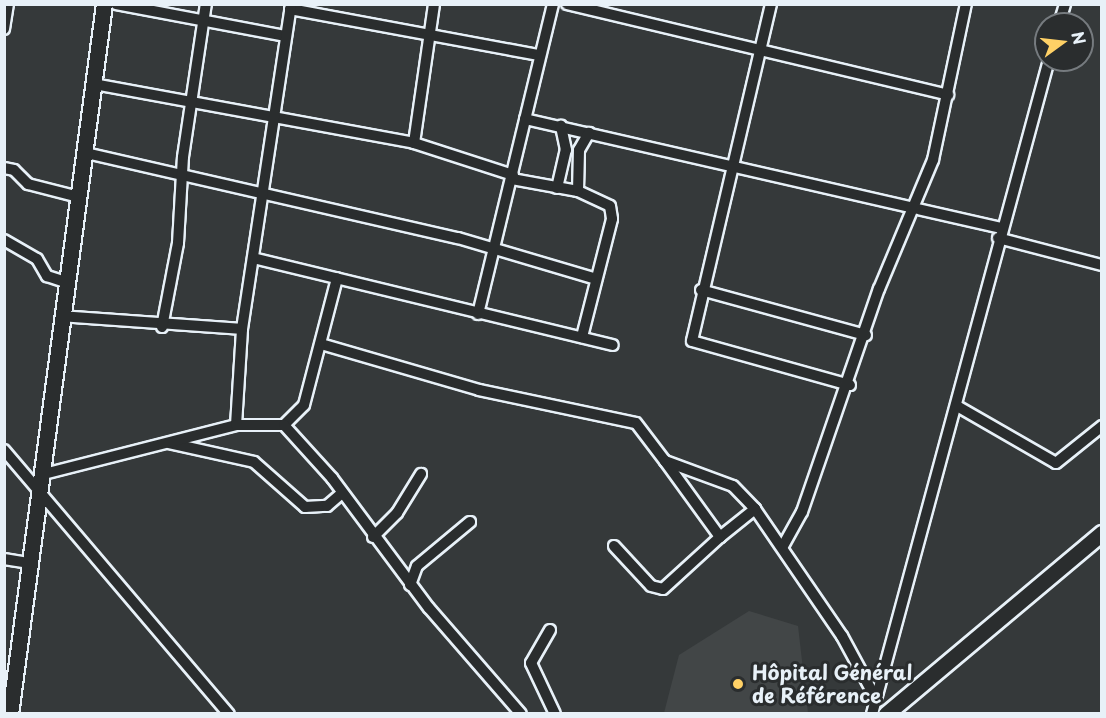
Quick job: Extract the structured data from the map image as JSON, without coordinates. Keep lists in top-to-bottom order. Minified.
{"places":["Hôpital Général de Référence"],"north":"right"}
